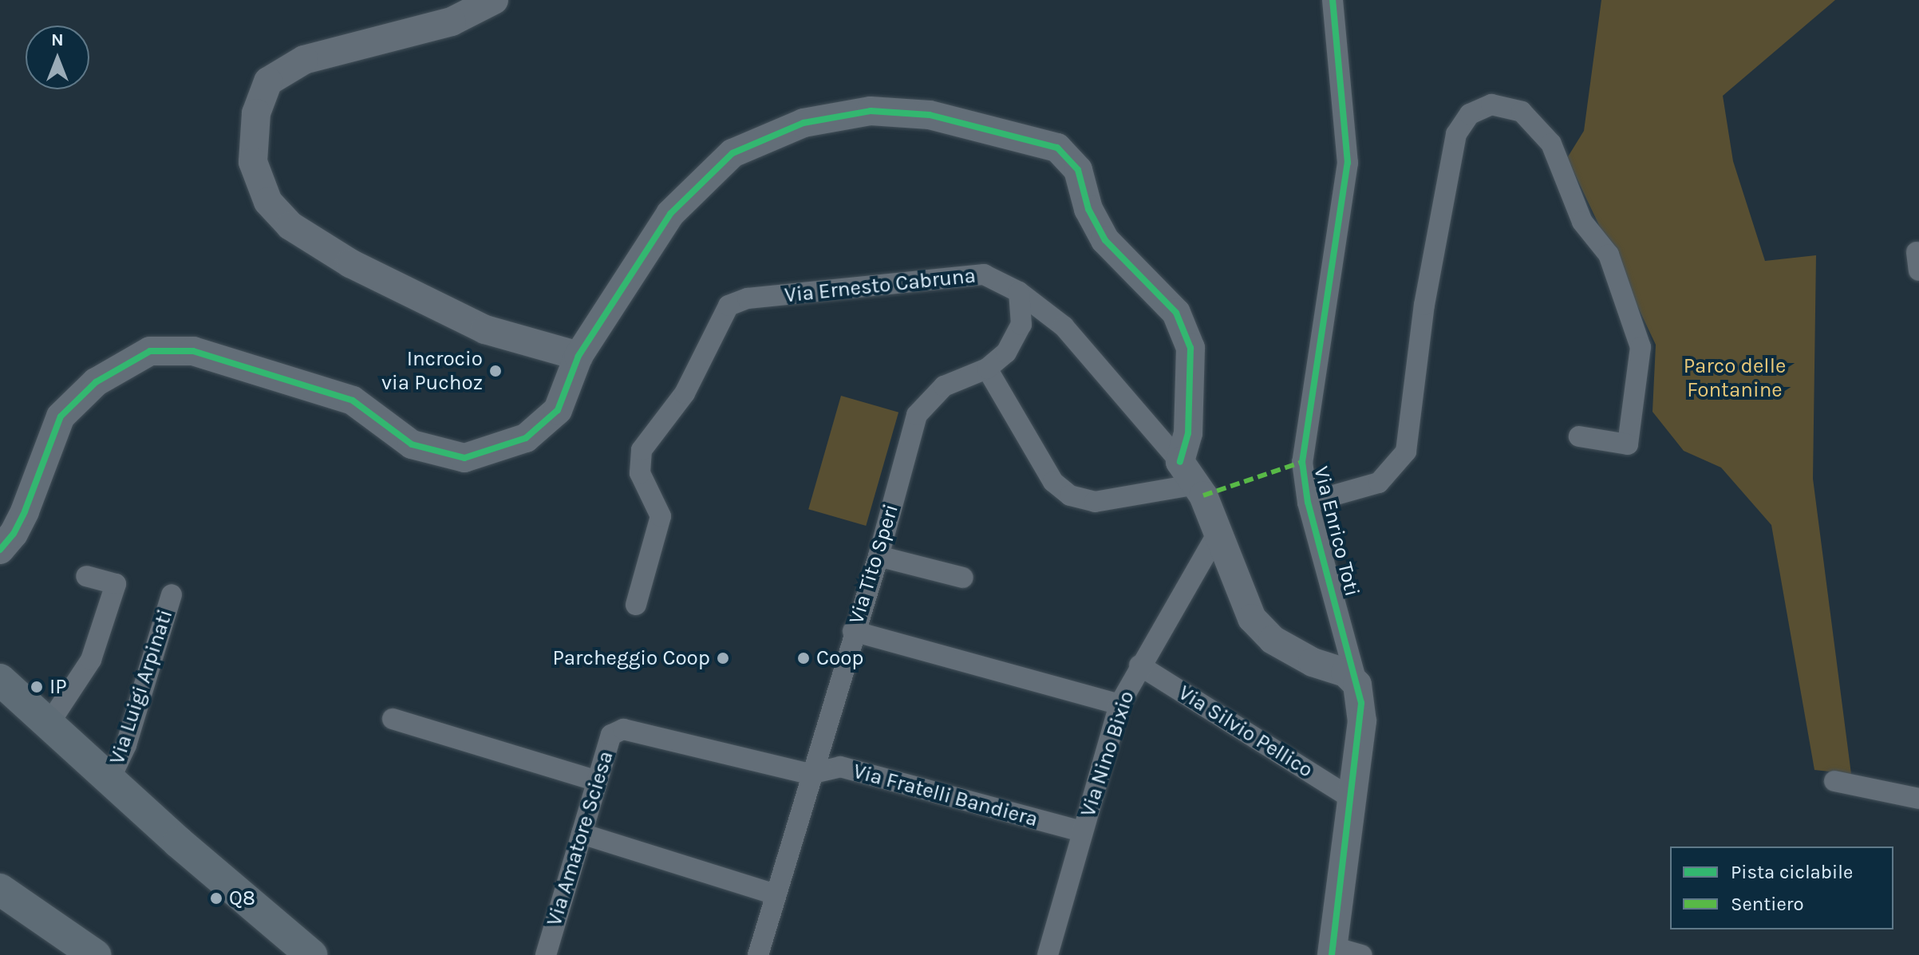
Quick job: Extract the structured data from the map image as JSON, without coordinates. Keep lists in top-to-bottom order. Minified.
{"streets":{"main road":["Via Luigi Arpinati"],"street":["Via Ernesto Cabruna","Via Enrico Toti","Via Tito Speri","Via Silvio Pellico","Via Nino Bixio","Via Fratelli Bandiera","Via Amatore Sciesa"]},"crossings":[["Via Ernesto Cabruna","Via Enrico Toti"],["Via Ernesto Cabruna","Via Tito Speri"],["Via Ernesto Cabruna","Via Nino Bixio"],["Via Enrico Toti","Via Silvio Pellico"],["Via Tito Speri","Via Fratelli Bandiera"],["Via Tito Speri","Via Amatore Sciesa"],["Via Silvio Pellico","Via Nino Bixio"],["Via Nino Bixio","Via Fratelli Bandiera"],["Via Fratelli Bandiera","Via Amatore Sciesa"]],"parks":["Parco delle Fontanine"],"places":["Incrocio via Puchoz","Parcheggio Coop","Coop","IP","Q8"],"legend":["Pista ciclabile","Sentiero"],"north":"top"}
